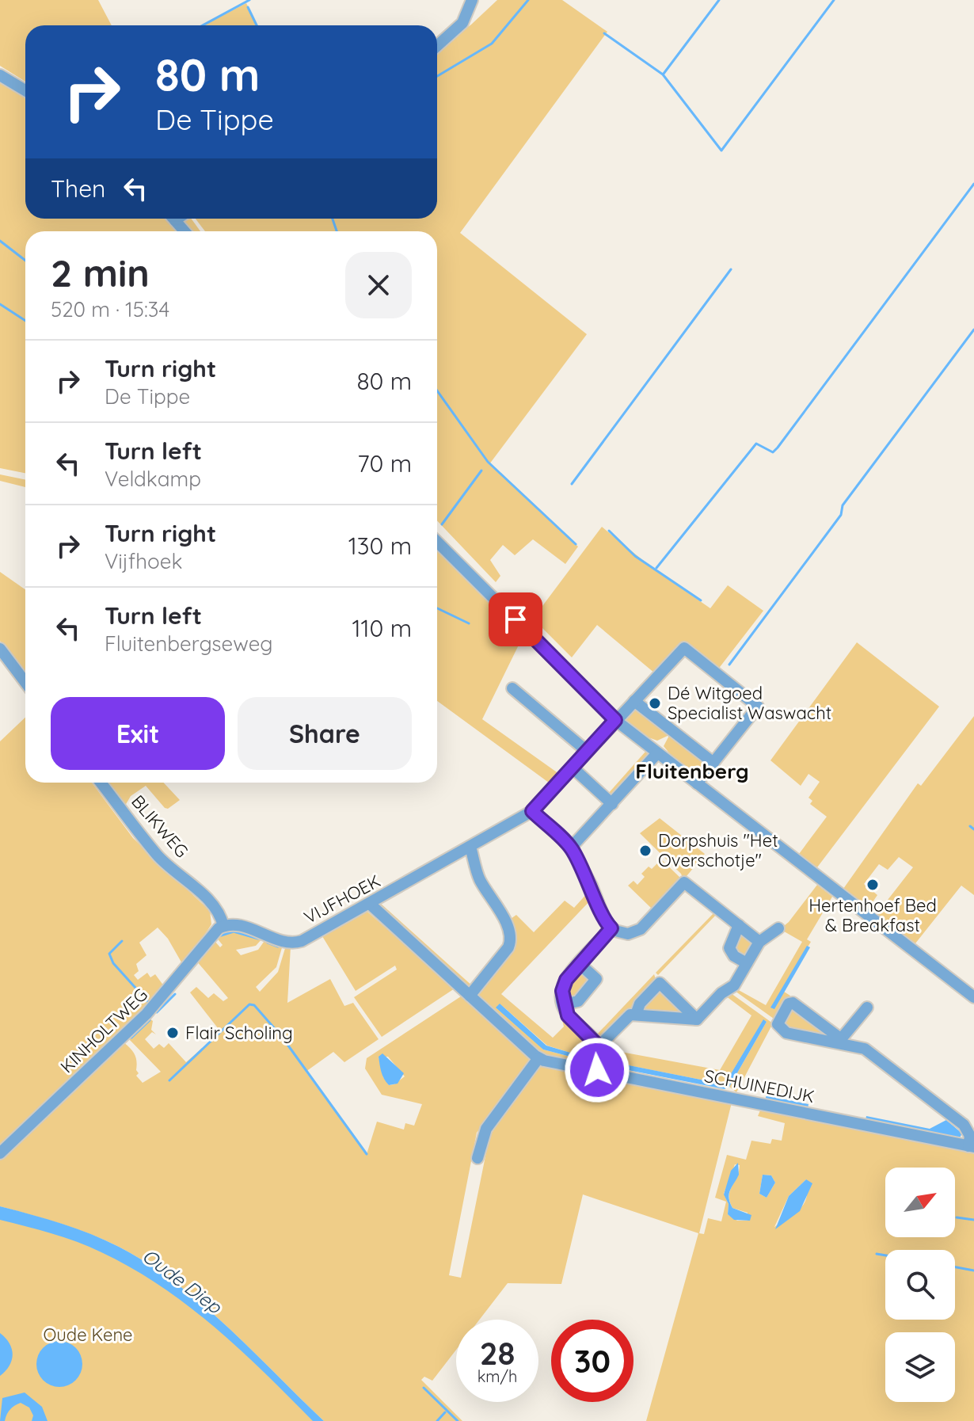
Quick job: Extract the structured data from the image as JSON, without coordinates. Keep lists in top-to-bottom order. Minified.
{"streets":{"street":["BLIKWEG","VIJFHOEK","KINHOLTWEG","SCHUINEDIJK"]},"crossings":[["BLIKWEG","VIJFHOEK"],["BLIKWEG","KINHOLTWEG"],["VIJFHOEK","KINHOLTWEG"]],"districts":["Fluitenberg"],"water":["Oude Diep"],"parks":["Oude Kene"],"places":["Dé Witgoed Specialist Waswacht","Dorpshuis \"Het Overschotje\"","Hertenhoef Bed & Breakfast","Flair Scholing"],"north":"top right","page":{"turn":["80 m","De Tippe"],"then":"Then","heading":["2 min","520 m · 15:34"],"list":[{"name":"Turn right","note":"De Tippe","value":"80 m"},{"name":"Turn left","note":"Veldkamp","value":"70 m"},{"name":"Turn right","note":"Vijfhoek","value":"130 m"},{"name":"Turn left","note":"Fluitenbergseweg","value":"110 m"}],"buttons":["Exit","Share"],"speed":"28 km/h","limit":"30"}}
